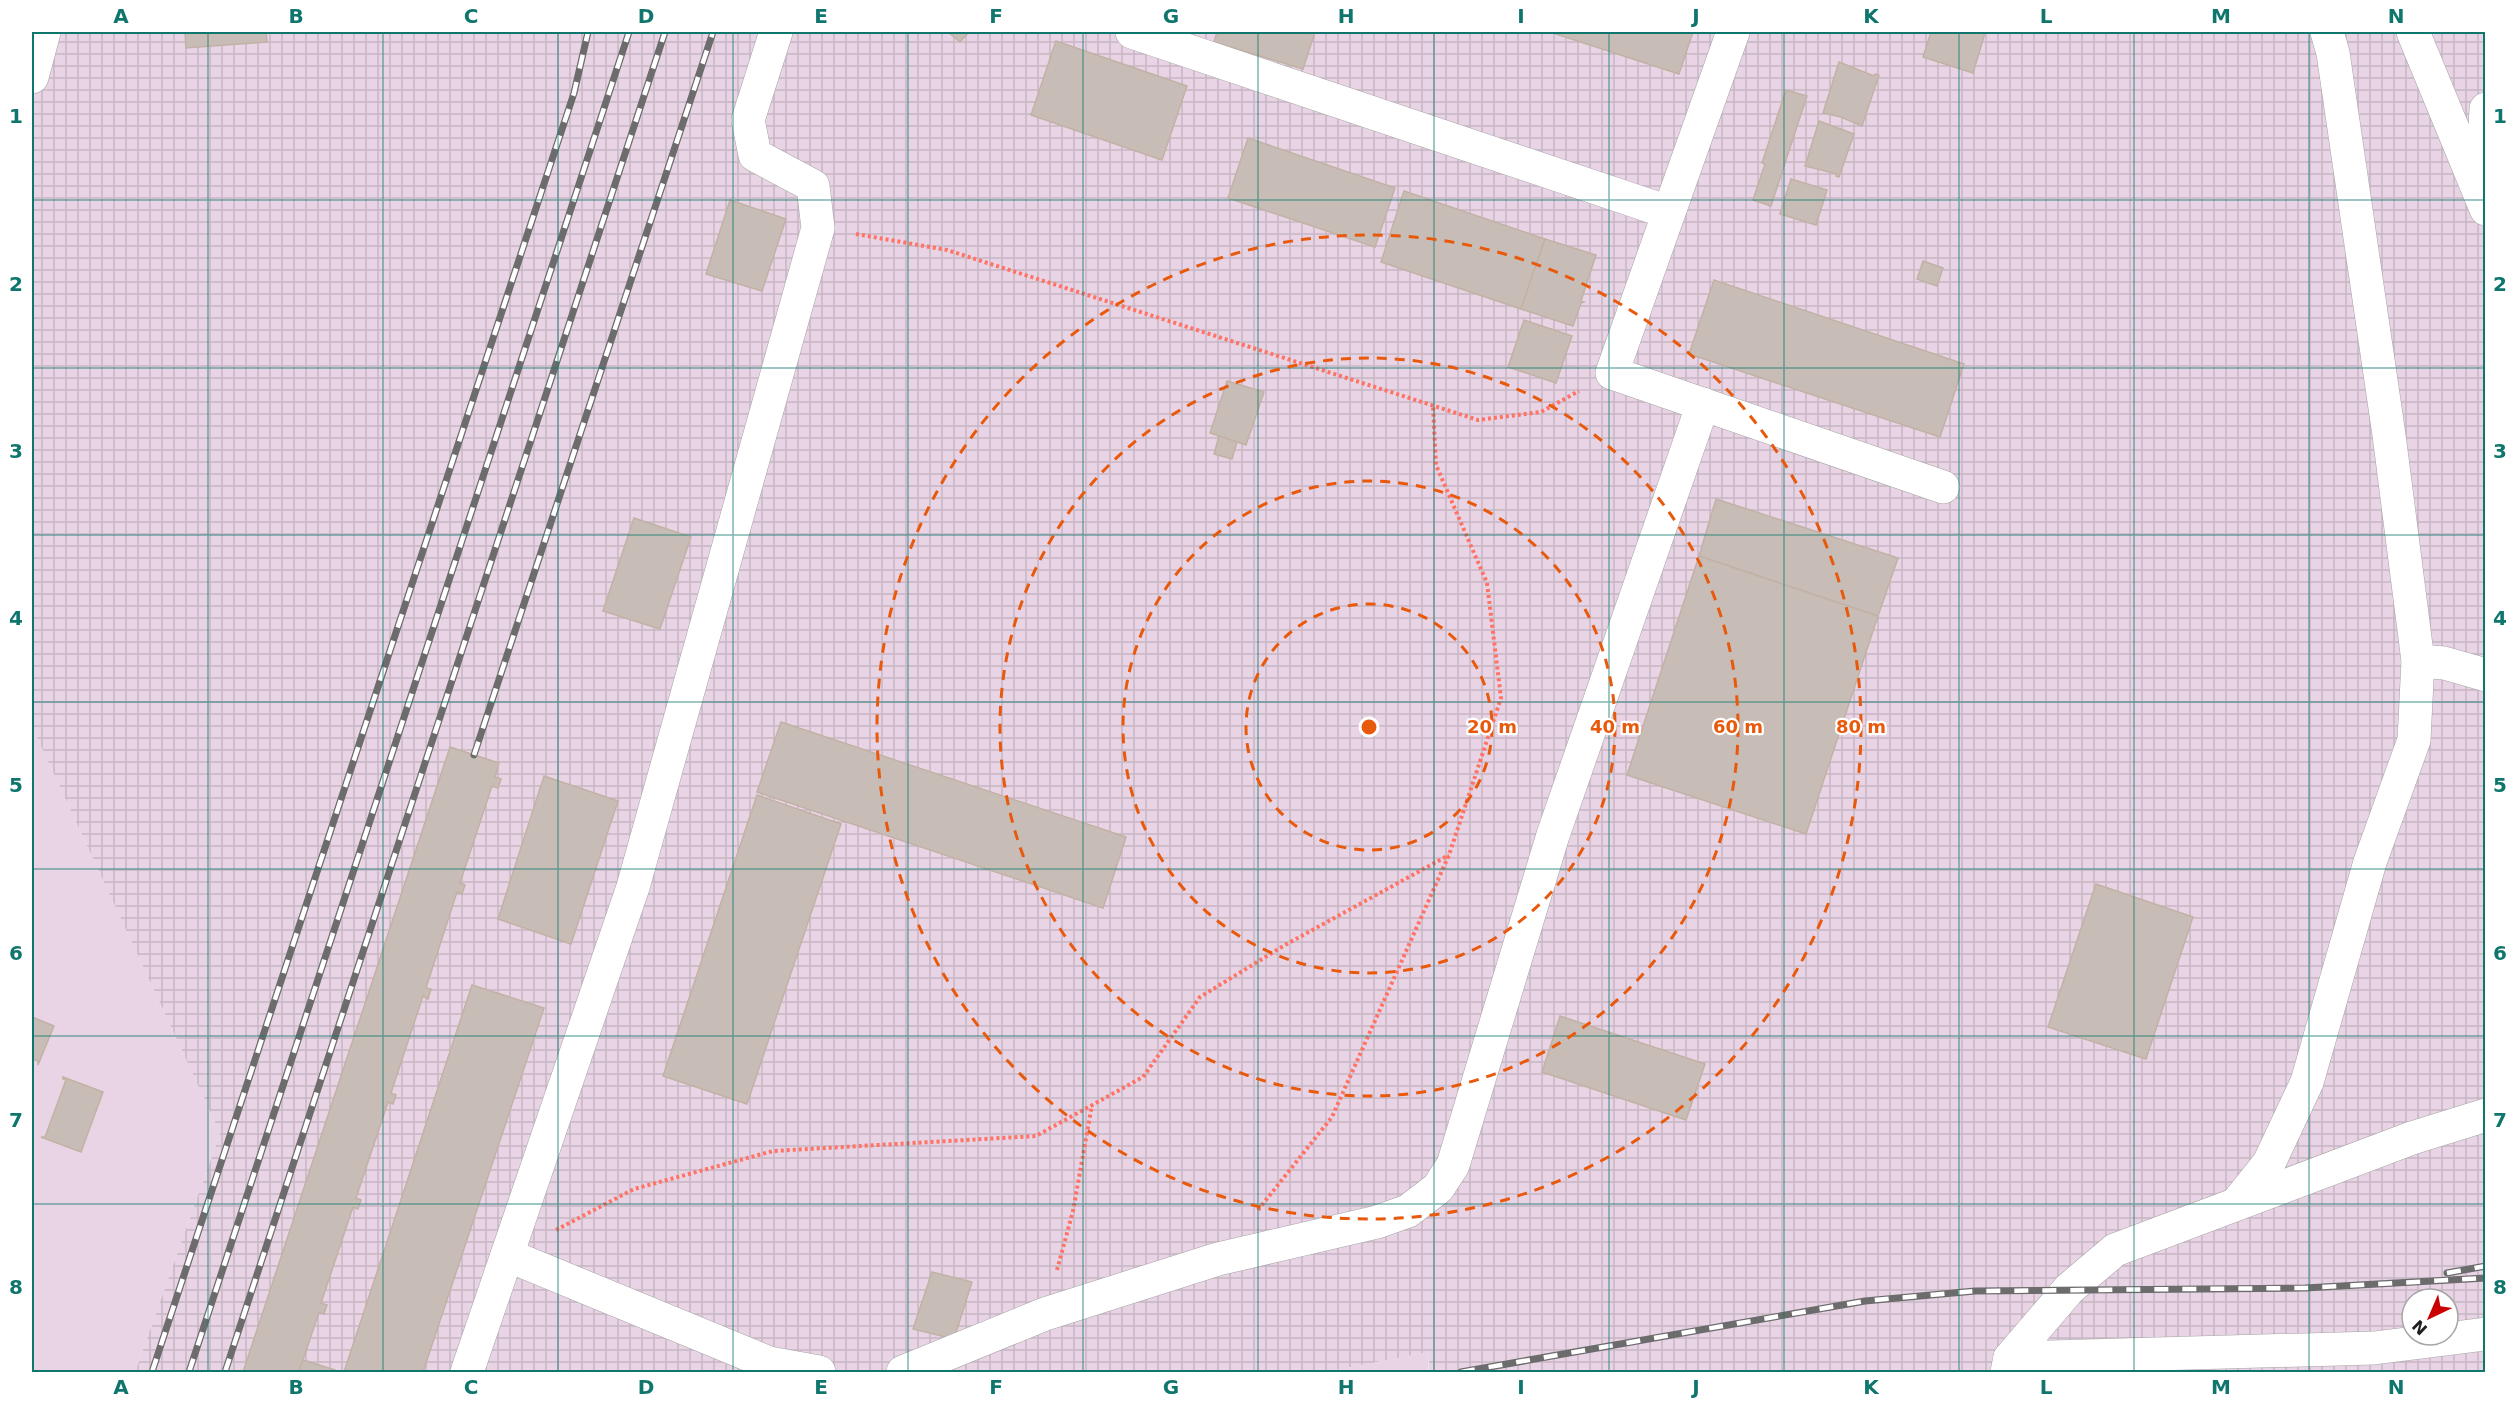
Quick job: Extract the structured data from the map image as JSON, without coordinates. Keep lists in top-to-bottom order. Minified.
{"north":"bottom left","grid":{"columns":["A","B","C","D","E","F","G","H","I","J","K","L","M","N"],"rows":["1","2","3","4","5","6","7","8"]},"rings":["20 m","40 m","60 m","80 m"]}
